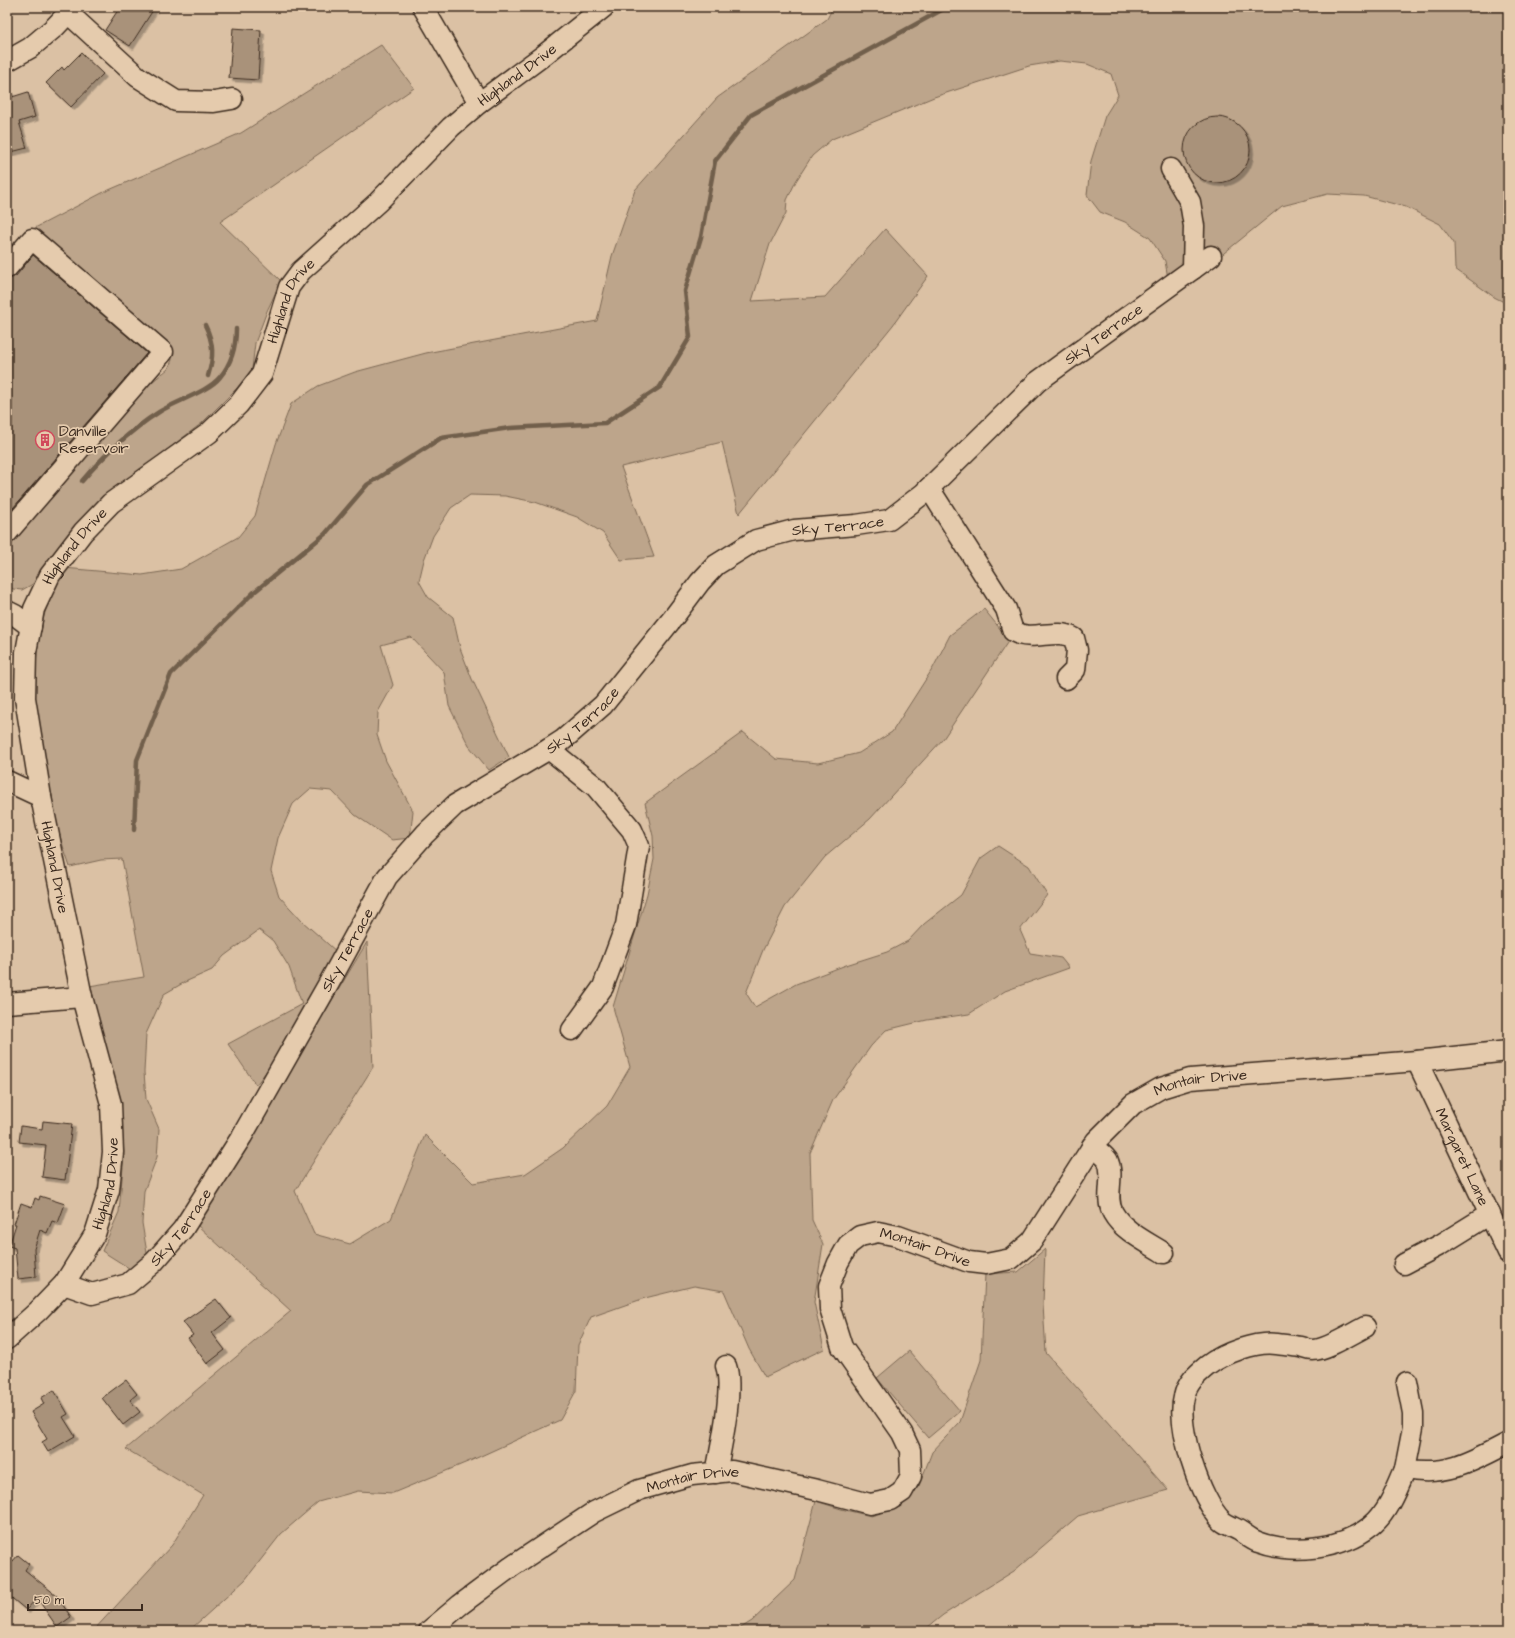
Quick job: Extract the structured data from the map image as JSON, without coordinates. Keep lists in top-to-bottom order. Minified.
{"streets":{"street":["Highland Drive","Sky Terrace","Montair Drive","Margaret Lane"]},"crossings":[["Highland Drive","Sky Terrace"],["Montair Drive","Margaret Lane"]],"places":{"building":["Danville Reservoir"]},"scale_bar":"50 m"}
